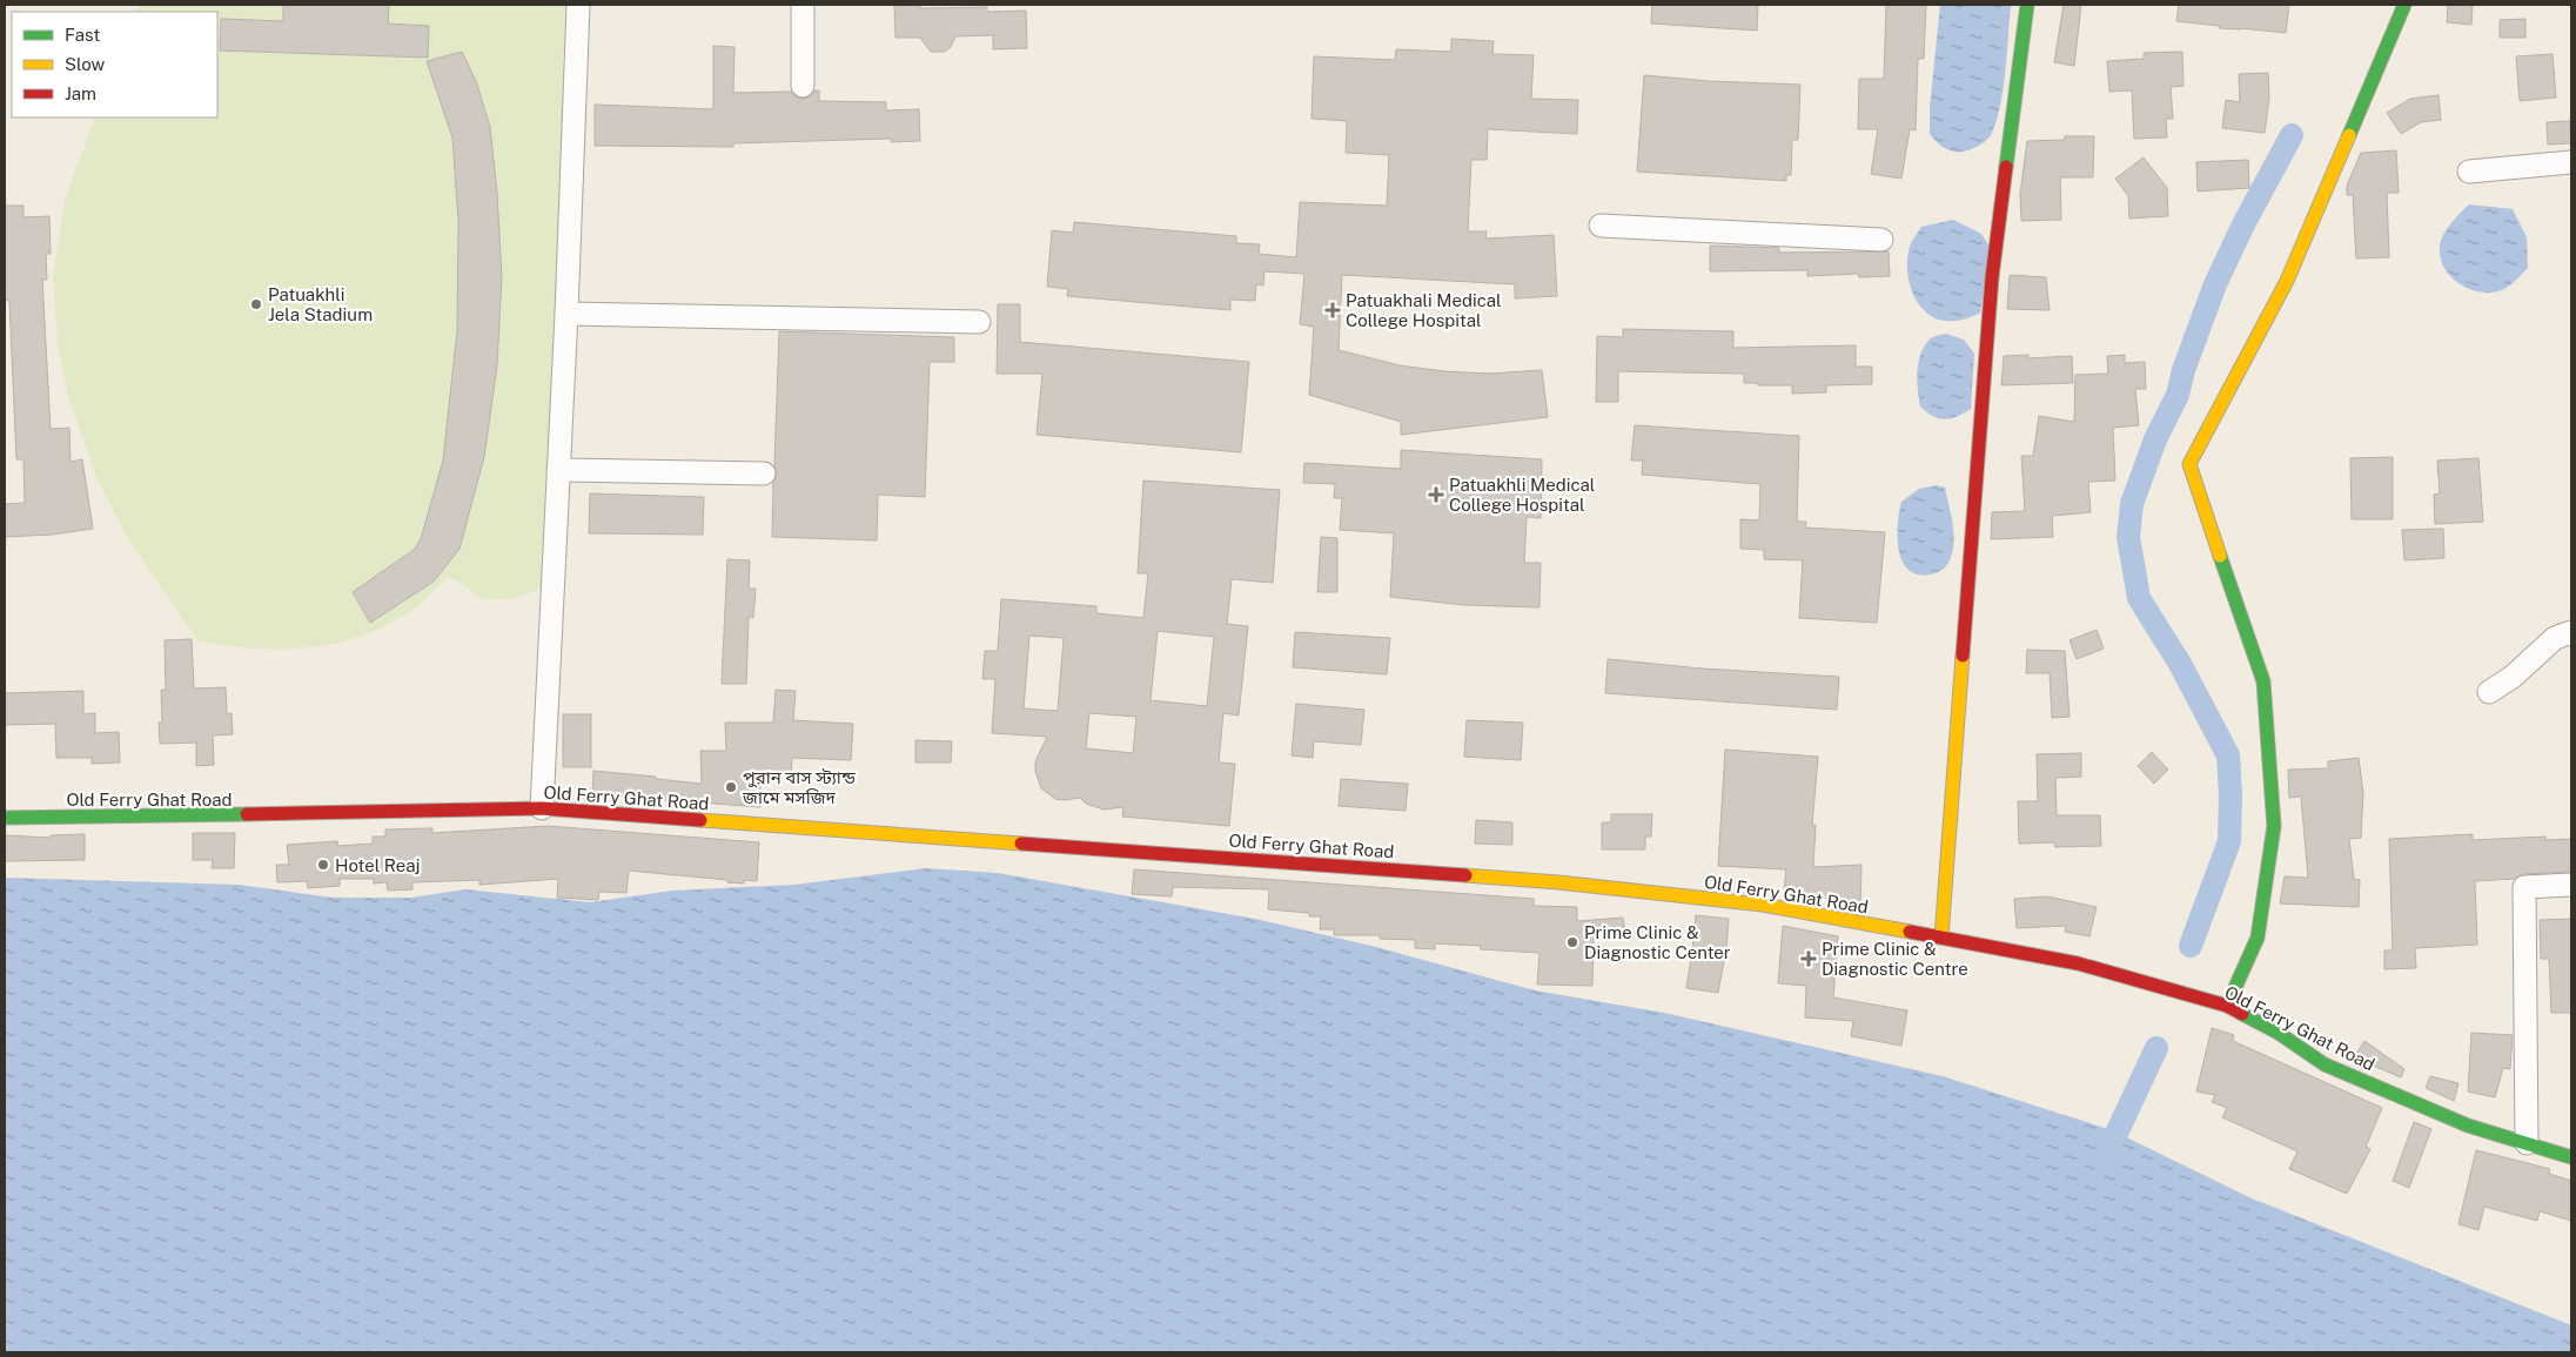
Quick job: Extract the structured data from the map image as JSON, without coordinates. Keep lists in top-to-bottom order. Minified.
{"streets":{"street":["Old Ferry Ghat Road"]},"places":{"other":["Patuakhli Jela Stadium","পুরান বাস স্ট্যান্ড জামে মসজিদ","Hotel Reaj","Prime Clinic & Diagnostic Center"],"health":["Patuakhali Medical College Hospital","Patuakhli Medical College Hospital","Prime Clinic & Diagnostic Centre"]},"legend":["Fast","Slow","Jam"]}
